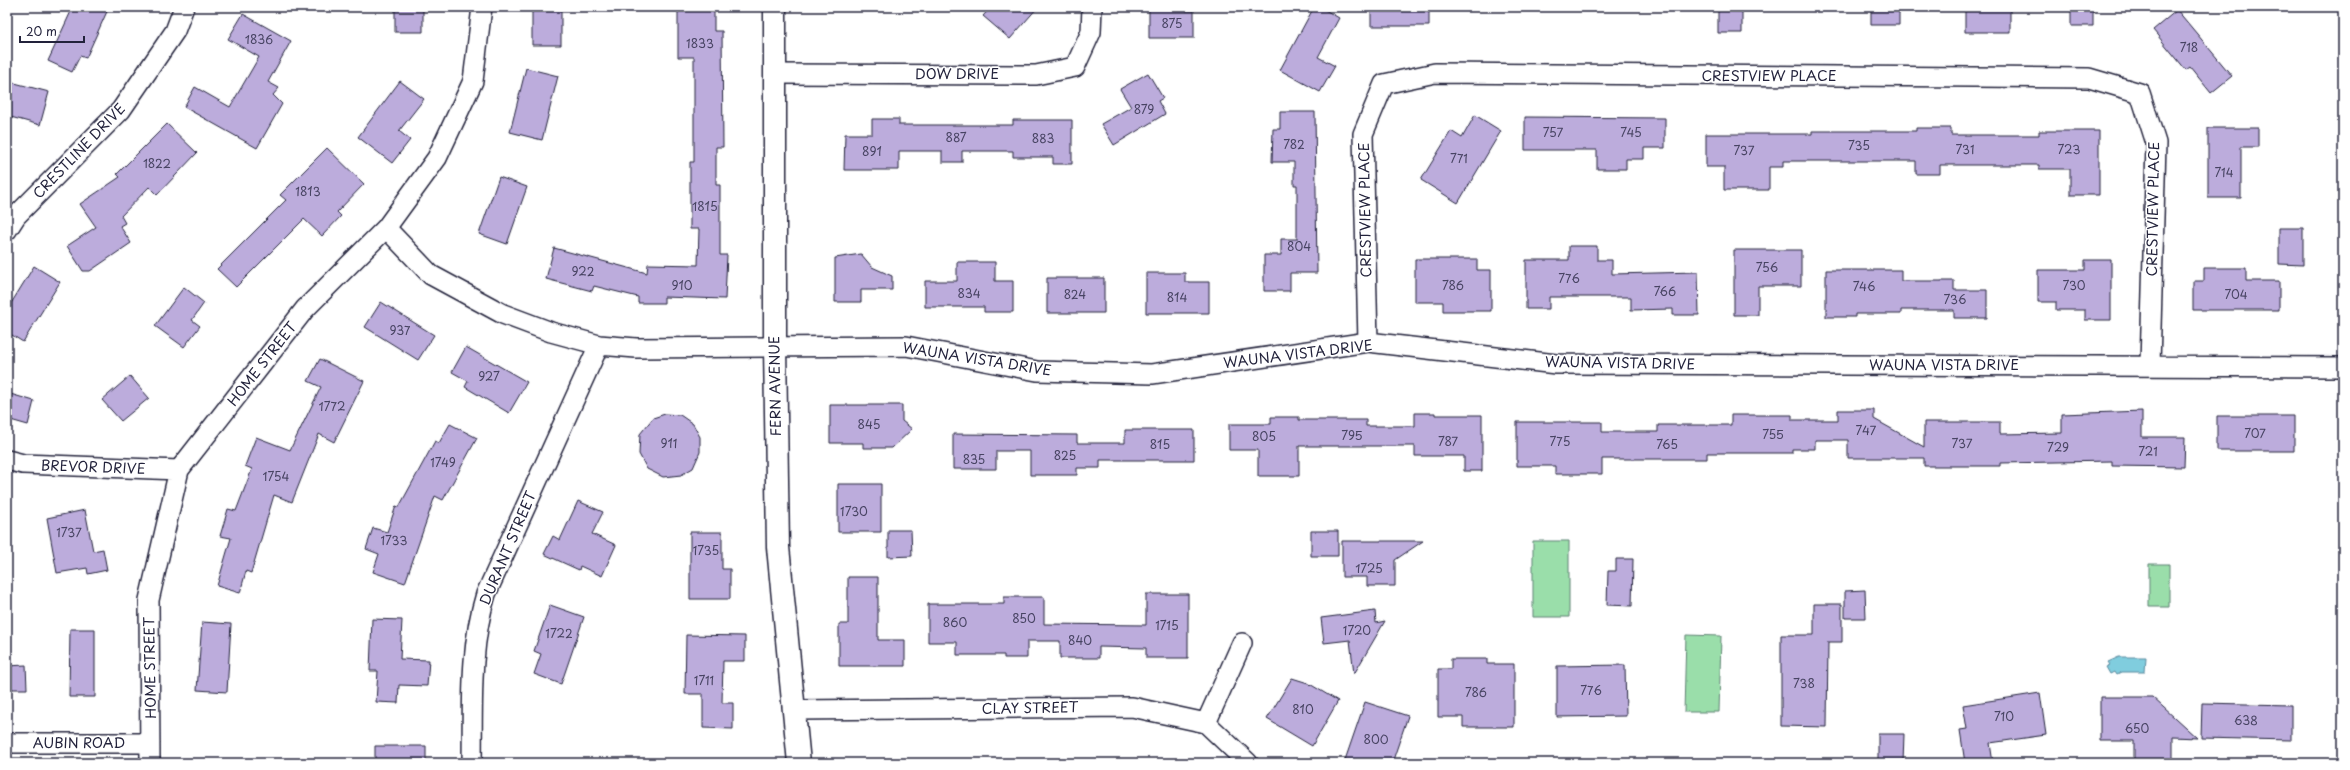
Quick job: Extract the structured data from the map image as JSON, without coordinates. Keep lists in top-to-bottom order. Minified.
{"streets":{"main road":["FERN AVENUE"],"street":["DOW DRIVE","CRESTVIEW PLACE","CRESTLINE DRIVE","WAUNA VISTA DRIVE","HOME STREET","BREVOR DRIVE","DURANT STREET","CLAY STREET","AUBIN ROAD"]},"crossings":[["DOW DRIVE","FERN AVENUE"],["CRESTVIEW PLACE","WAUNA VISTA DRIVE"],["WAUNA VISTA DRIVE","HOME STREET"],["WAUNA VISTA DRIVE","FERN AVENUE"],["WAUNA VISTA DRIVE","DURANT STREET"],["HOME STREET","BREVOR DRIVE"],["HOME STREET","AUBIN ROAD"],["FERN AVENUE","CLAY STREET"]],"house_numbers":["875","1836","1833","718","879","757","745","887","883","782","735","731","723","737","891","771","1822","714","1813","1815","804","756","922","776","910","786","730","746","766","834","824","704","814","736","937","927","1772","845","747","707","755","795","805","787","775","911","737","815","765","729","721","825","835","1749","1754","1730","1737","1733","1735","1725","850","860","1715","1720","1722","840","1711","738","776","786","810","710","638","650","800"],"scale_bar":"20 m"}
